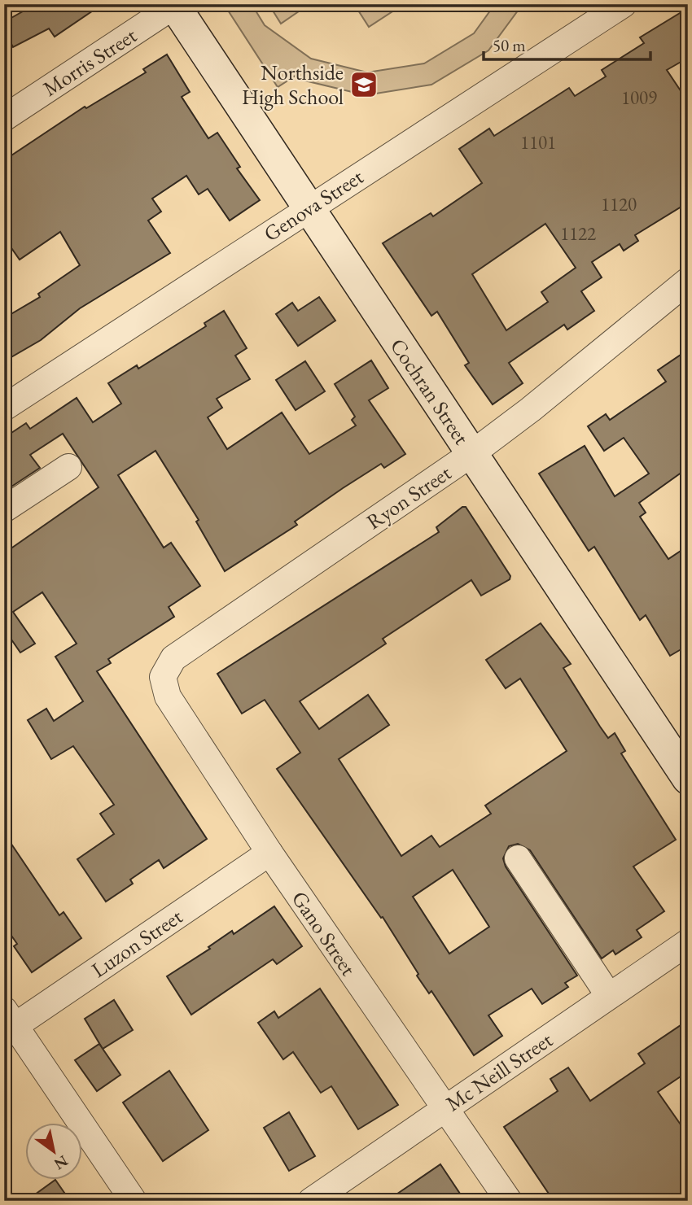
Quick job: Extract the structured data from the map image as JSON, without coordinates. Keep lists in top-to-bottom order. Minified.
{"streets":{"street":["Morris Street","Genova Street","Cochran Street","Ryon Street","Gano Street","Luzon Street","Mc Neill Street"]},"crossings":[["Morris Street","Cochran Street"],["Genova Street","Cochran Street"],["Cochran Street","Ryon Street"],["Ryon Street","Gano Street"],["Gano Street","Luzon Street"],["Gano Street","Mc Neill Street"]],"places":{"school or university":["Northside High School"]},"house_numbers":["1009","1101","1120","1122"],"scale_bar":"50 m","north":"bottom right"}
